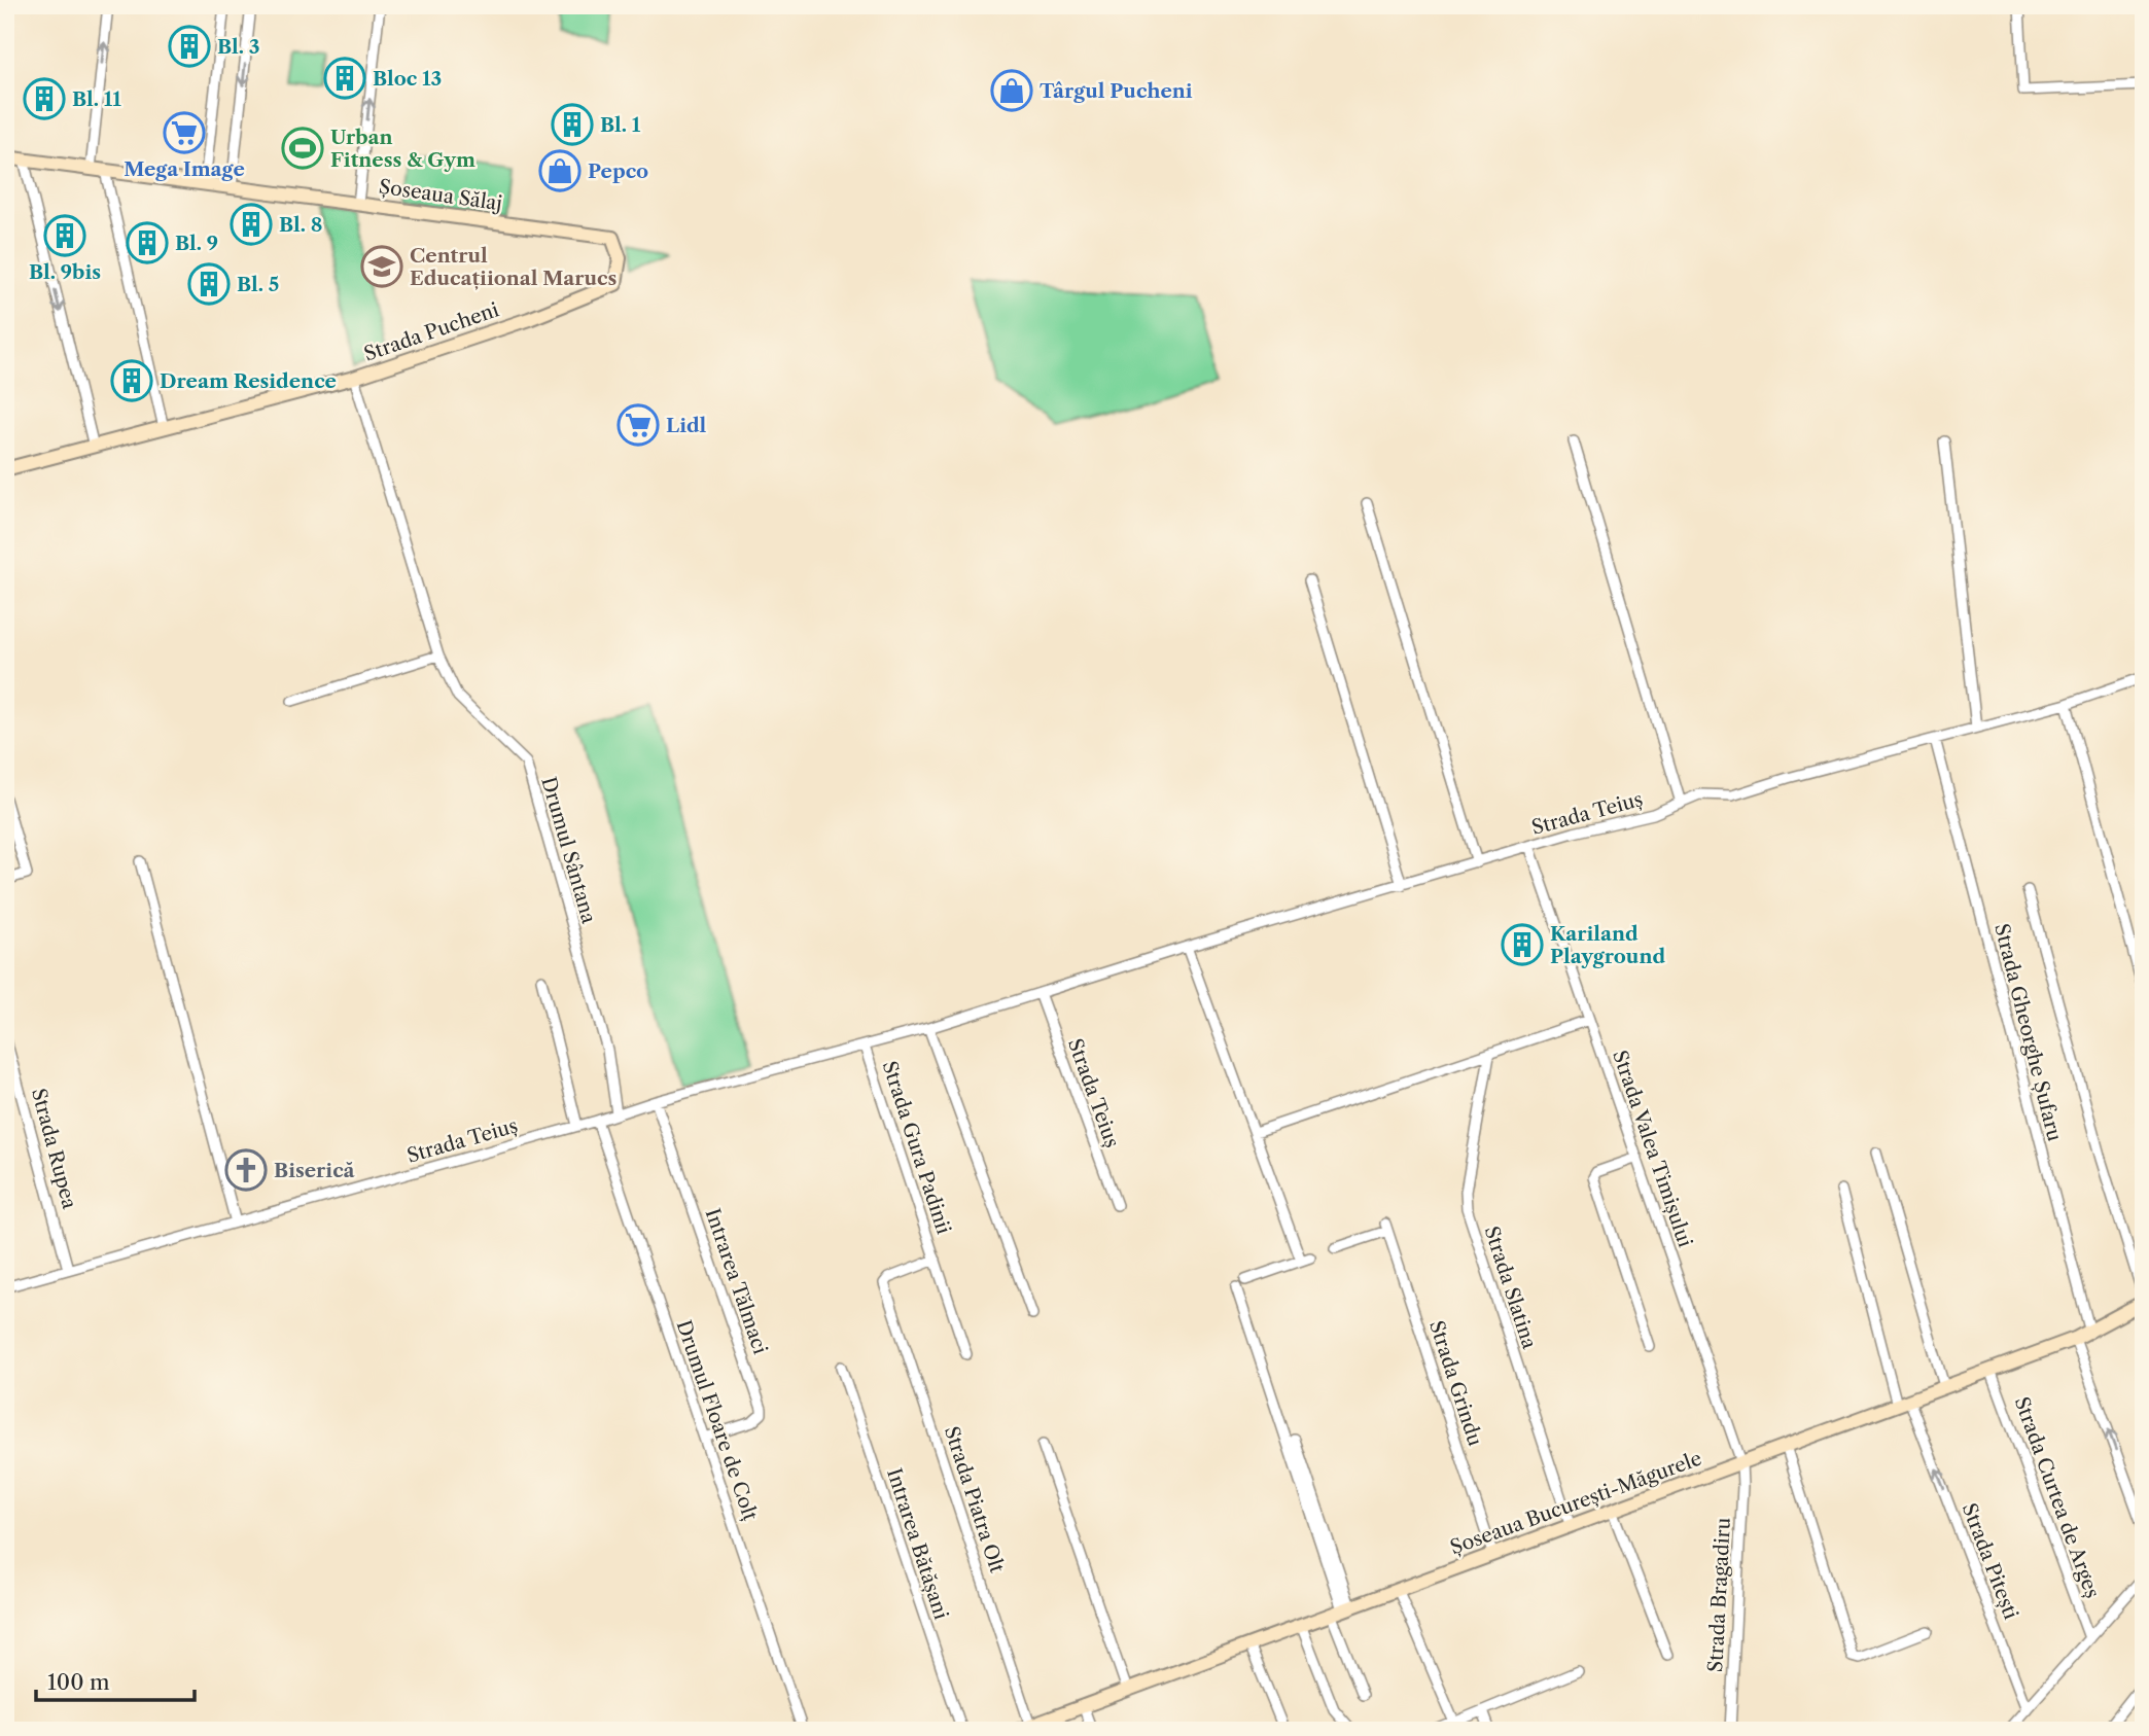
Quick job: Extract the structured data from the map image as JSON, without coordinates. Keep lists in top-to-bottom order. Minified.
{"streets":{"street":["Șoseaua Sălaj","Strada Pucheni","Strada Teiuș","Drumul Sântana","Strada Gheorghe Șufaru","Strada Gura Padinii","Strada Rupea","Strada Valea Timișului","Intrarea Tălmaci","Strada Slatina","Strada Grindu","Drumul Floare de Colț","Strada Curtea de Argeș","Strada Piatra Olt","Șoseaua București-Măgurele","Intrarea Bătășani","Strada Pitești","Strada Bragadiru"]},"crossings":[["Șoseaua Sălaj","Strada Pucheni"],["Strada Pucheni","Drumul Sântana"],["Strada Teiuș","Drumul Sântana"],["Strada Teiuș","Strada Gheorghe Șufaru"],["Strada Teiuș","Strada Gura Padinii"],["Strada Teiuș","Strada Rupea"],["Strada Teiuș","Strada Valea Timișului"],["Strada Teiuș","Intrarea Tălmaci"],["Strada Teiuș","Drumul Floare de Colț"],["Strada Gheorghe Șufaru","Șoseaua București-Măgurele"],["Strada Gura Padinii","Strada Piatra Olt"],["Strada Valea Timișului","Șoseaua București-Măgurele"],["Strada Valea Timișului","Strada Bragadiru"],["Intrarea Tălmaci","Drumul Floare de Colț"],["Strada Slatina","Șoseaua București-Măgurele"],["Strada Grindu","Șoseaua București-Măgurele"],["Strada Curtea de Argeș","Șoseaua București-Măgurele"],["Strada Piatra Olt","Șoseaua București-Măgurele"],["Șoseaua București-Măgurele","Strada Pitești"],["Șoseaua București-Măgurele","Strada Bragadiru"]],"one_way":["Strada Pitești"],"places":{"building":["Bl. 3","Bloc 13","Bl. 11","Bl. 1","Bl. 8","Bl. 9bis","Bl. 9","Bl. 5","Dream Residence","Kariland Playground"],"shop":["Târgul Pucheni","Pepco"],"supermarket":["Mega Image","Lidl"],"sports":["Urban Fitness & Gym"],"school or university":["Centrul Educațiional Marucs"],"church":["Biserică"]},"scale_bar":"100 m"}
